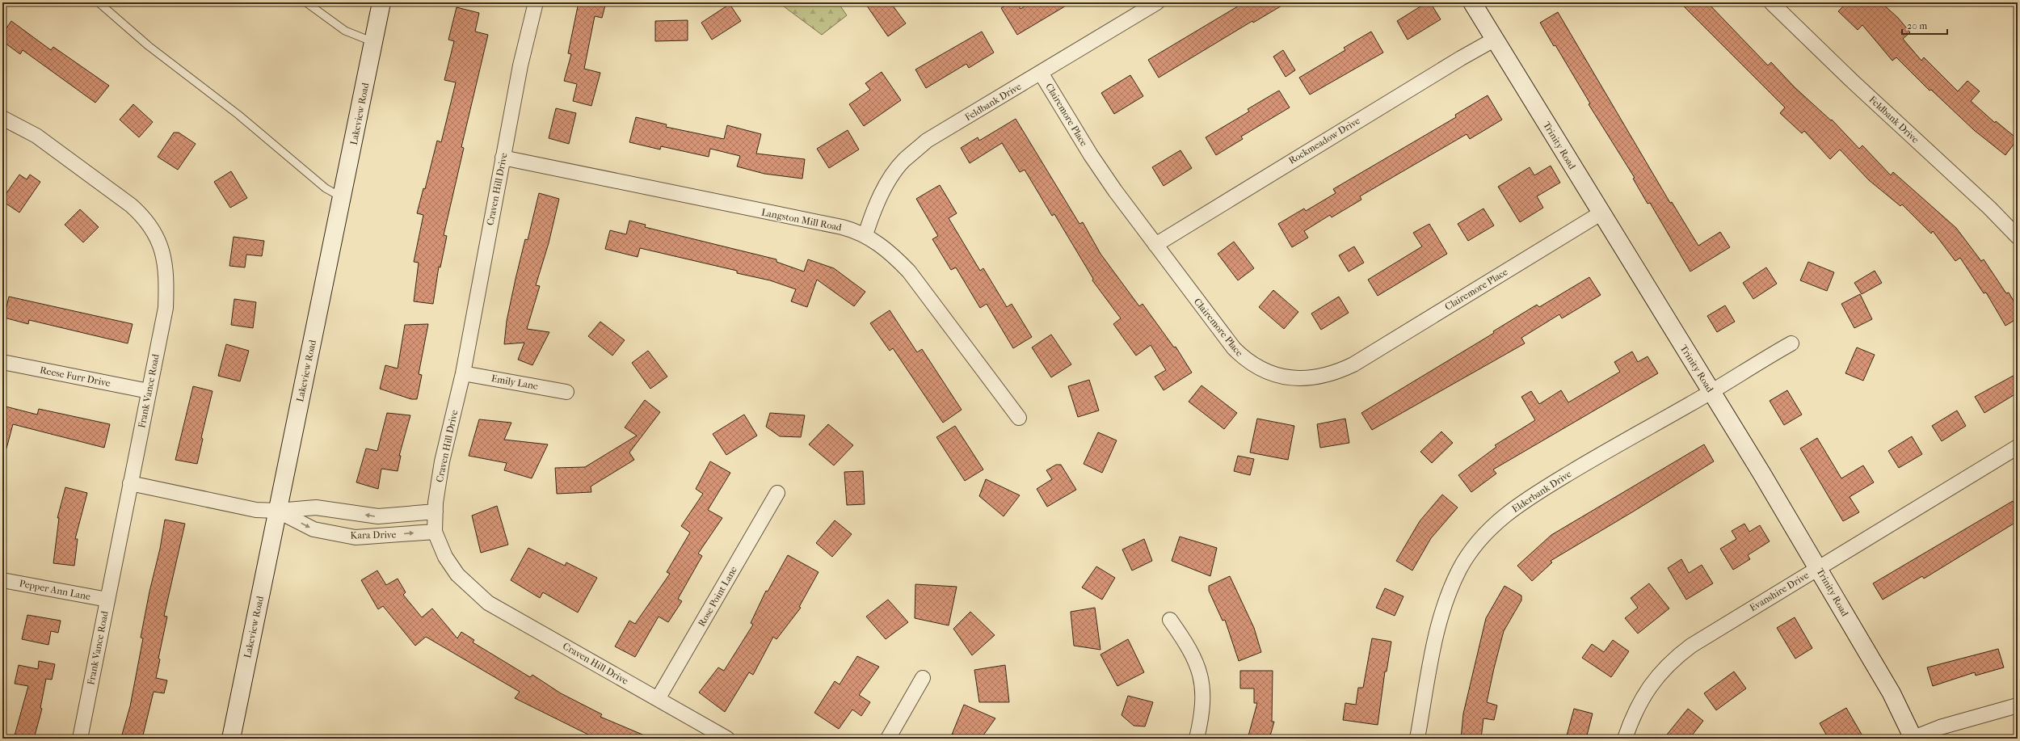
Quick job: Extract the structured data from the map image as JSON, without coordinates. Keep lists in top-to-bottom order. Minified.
{"streets":{"street":["Feldbank Drive","Lakeview Road","Clairemore Place","Rockmeadow Drive","Trinity Road","Craven Hill Drive","Langston Mill Road","Reese Furr Drive","Emily Lane","Frank Vance Road","Elderbank Drive","Kara Drive","Pepper Ann Lane","Evanshire Drive","Rose Point Lane"]},"crossings":[["Feldbank Drive","Clairemore Place"],["Feldbank Drive","Langston Mill Road"],["Lakeview Road","Kara Drive"],["Clairemore Place","Rockmeadow Drive"],["Clairemore Place","Trinity Road"],["Rockmeadow Drive","Trinity Road"],["Trinity Road","Elderbank Drive"],["Trinity Road","Evanshire Drive"],["Craven Hill Drive","Langston Mill Road"],["Craven Hill Drive","Emily Lane"],["Craven Hill Drive","Kara Drive"],["Craven Hill Drive","Rose Point Lane"],["Reese Furr Drive","Frank Vance Road"],["Frank Vance Road","Kara Drive"],["Frank Vance Road","Pepper Ann Lane"]],"scale_bar":"20 m"}
